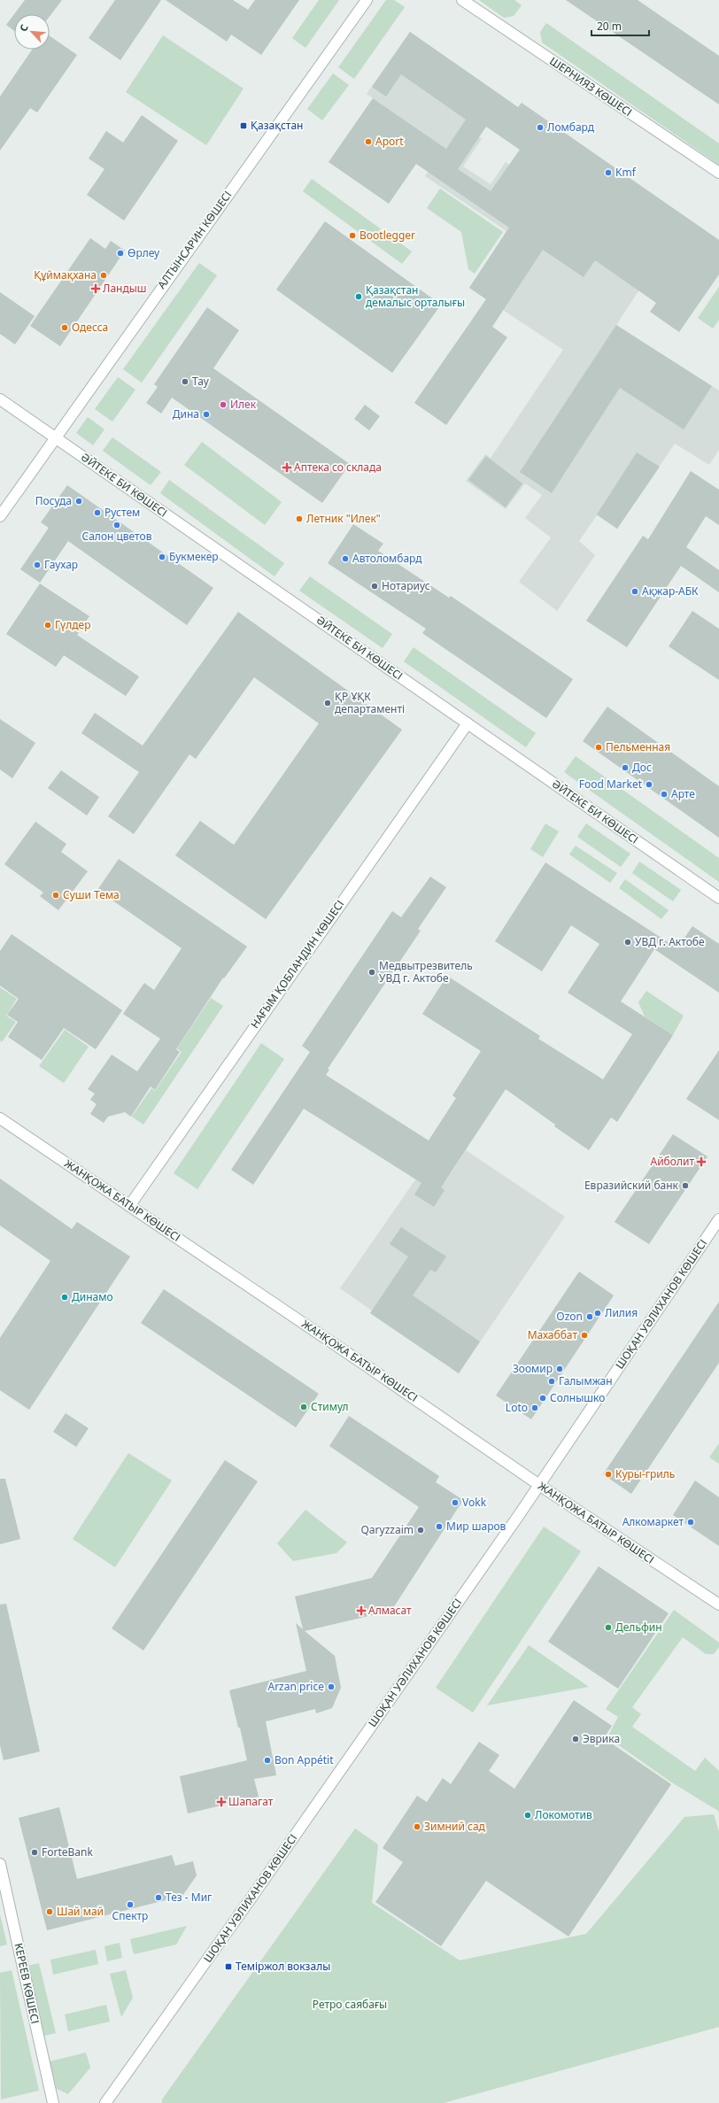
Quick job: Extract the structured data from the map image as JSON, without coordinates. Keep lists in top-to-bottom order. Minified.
{"streets":{"street":["ШЕРНИЯЗ КӨШЕСІ","АЛТЫНСАРИН КӨШЕСІ","ӘЙТЕКЕ БИ КӨШЕСІ","НАҒЫМ ҚОБЛАНДИН КӨШЕСІ","ЖАНҚОЖА БАТЫР КӨШЕСІ","ШОҚАН УӘЛИХАНОВ КӨШЕСІ","КЕРЕЕВ КӨШЕСІ"]},"crossings":[["АЛТЫНСАРИН КӨШЕСІ","ӘЙТЕКЕ БИ КӨШЕСІ"],["ӘЙТЕКЕ БИ КӨШЕСІ","НАҒЫМ ҚОБЛАНДИН КӨШЕСІ"],["НАҒЫМ ҚОБЛАНДИН КӨШЕСІ","ЖАНҚОЖА БАТЫР КӨШЕСІ"],["ЖАНҚОЖА БАТЫР КӨШЕСІ","ШОҚАН УӘЛИХАНОВ КӨШЕСІ"]],"parks":["Ретро саябағы"],"places":{"transit":["Қазақстан","Теміржол вокзалы"],"other":["Ломбард","Aport","Kmf","Bootlegger","Өрлеу","Құймақхана","Қазақстан демалыс орталығы","Одесса","Тау","Илек","Дина","Посуда","Рустем","Летник \"Илек\"","Салон цветов","Букмекер","Автоломбард","Гаухар","Нотариус","Ақжар-АБК","Гүлдер","ҚР ҰҚК департаменті","Пельменная","Дос","Food Market","Арте","Суши Тема","УВД г. Актобе","Медвытрезвитель УВД г. Актобе","Евразийский банк","Динамо","Лилия","Ozon","Махаббат","3оомир","Галымжан","Солнышко","Стимул","Loto","Куры-гриль","Vokk","Алкомаркет","Мир шаров","Qaryzzaim","Дельфин","Arzan price","Эврика","Bon Appétit","Локомотив","Зимний сад","ForteBank","Тез - Миг","Спектр","Шай май"],"health":["Ландыш","Аптека со склада","Айболит","Алмасат","Шапагат"]},"scale_bar":"20 m","north":"top left"}
